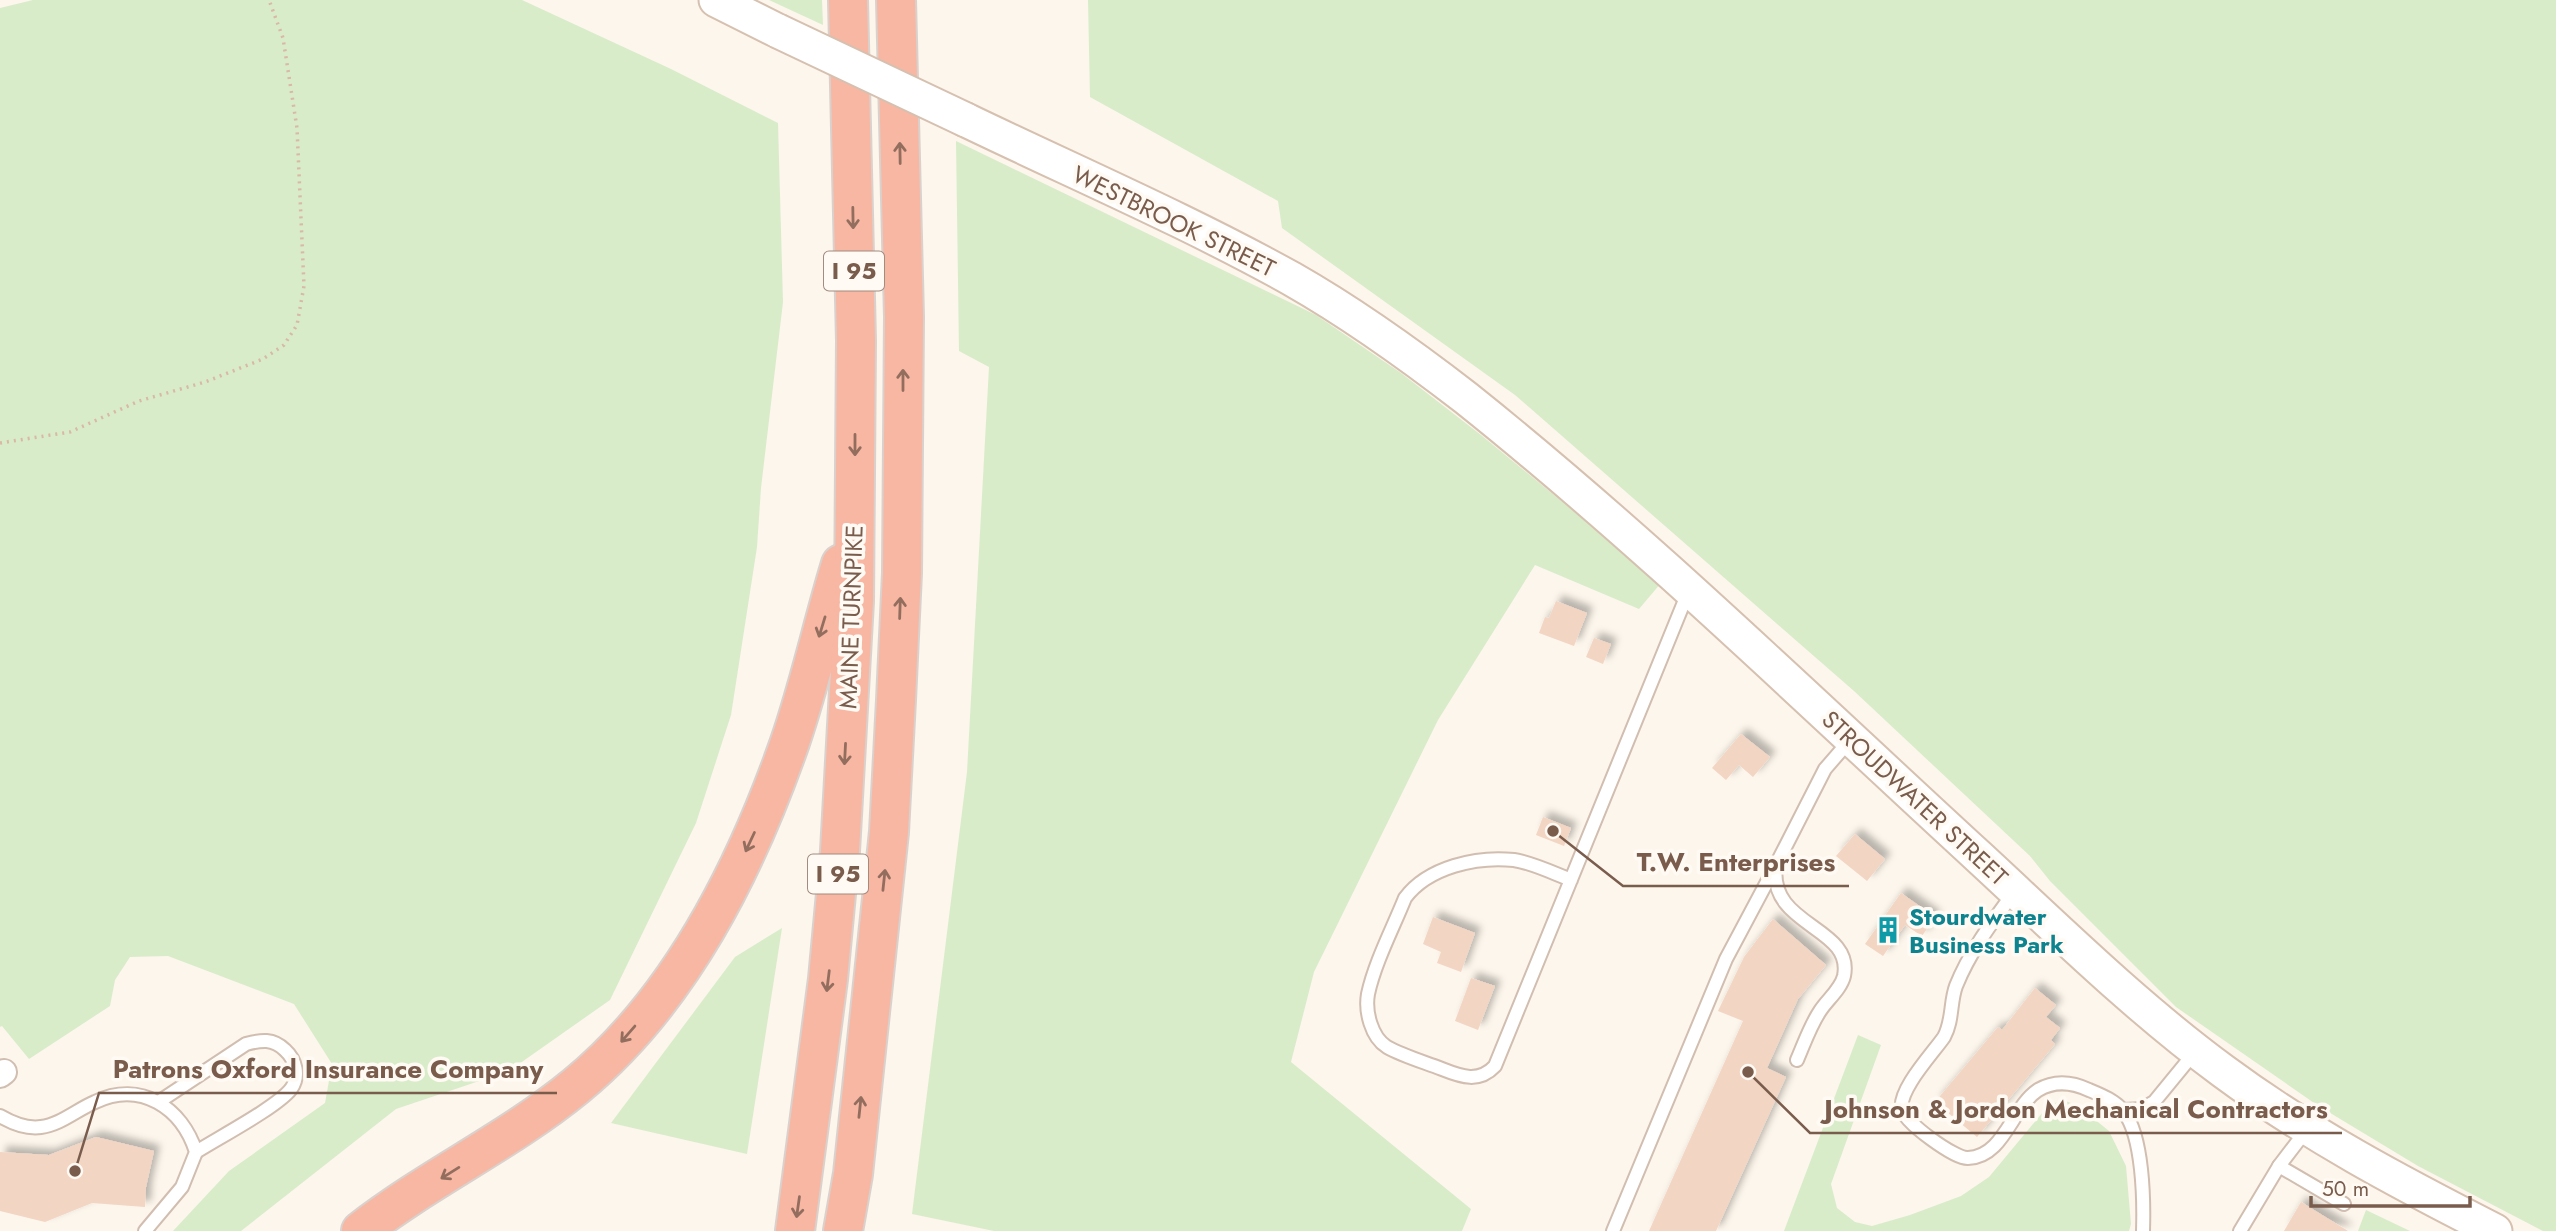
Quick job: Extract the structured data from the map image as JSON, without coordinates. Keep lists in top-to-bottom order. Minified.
{"streets":{"highway":["I 95","MAINE TURNPIKE"],"main road":["WESTBROOK STREET","STROUDWATER STREET"]},"crossings":[["WESTBROOK STREET","STROUDWATER STREET"]],"places":{"other":["T.W. Enterprises","Johnson & Jordon Mechanical Contractors","Patrons Oxford Insurance Company"],"building":["Stourdwater Business Park"]},"scale_bar":"50 m"}
